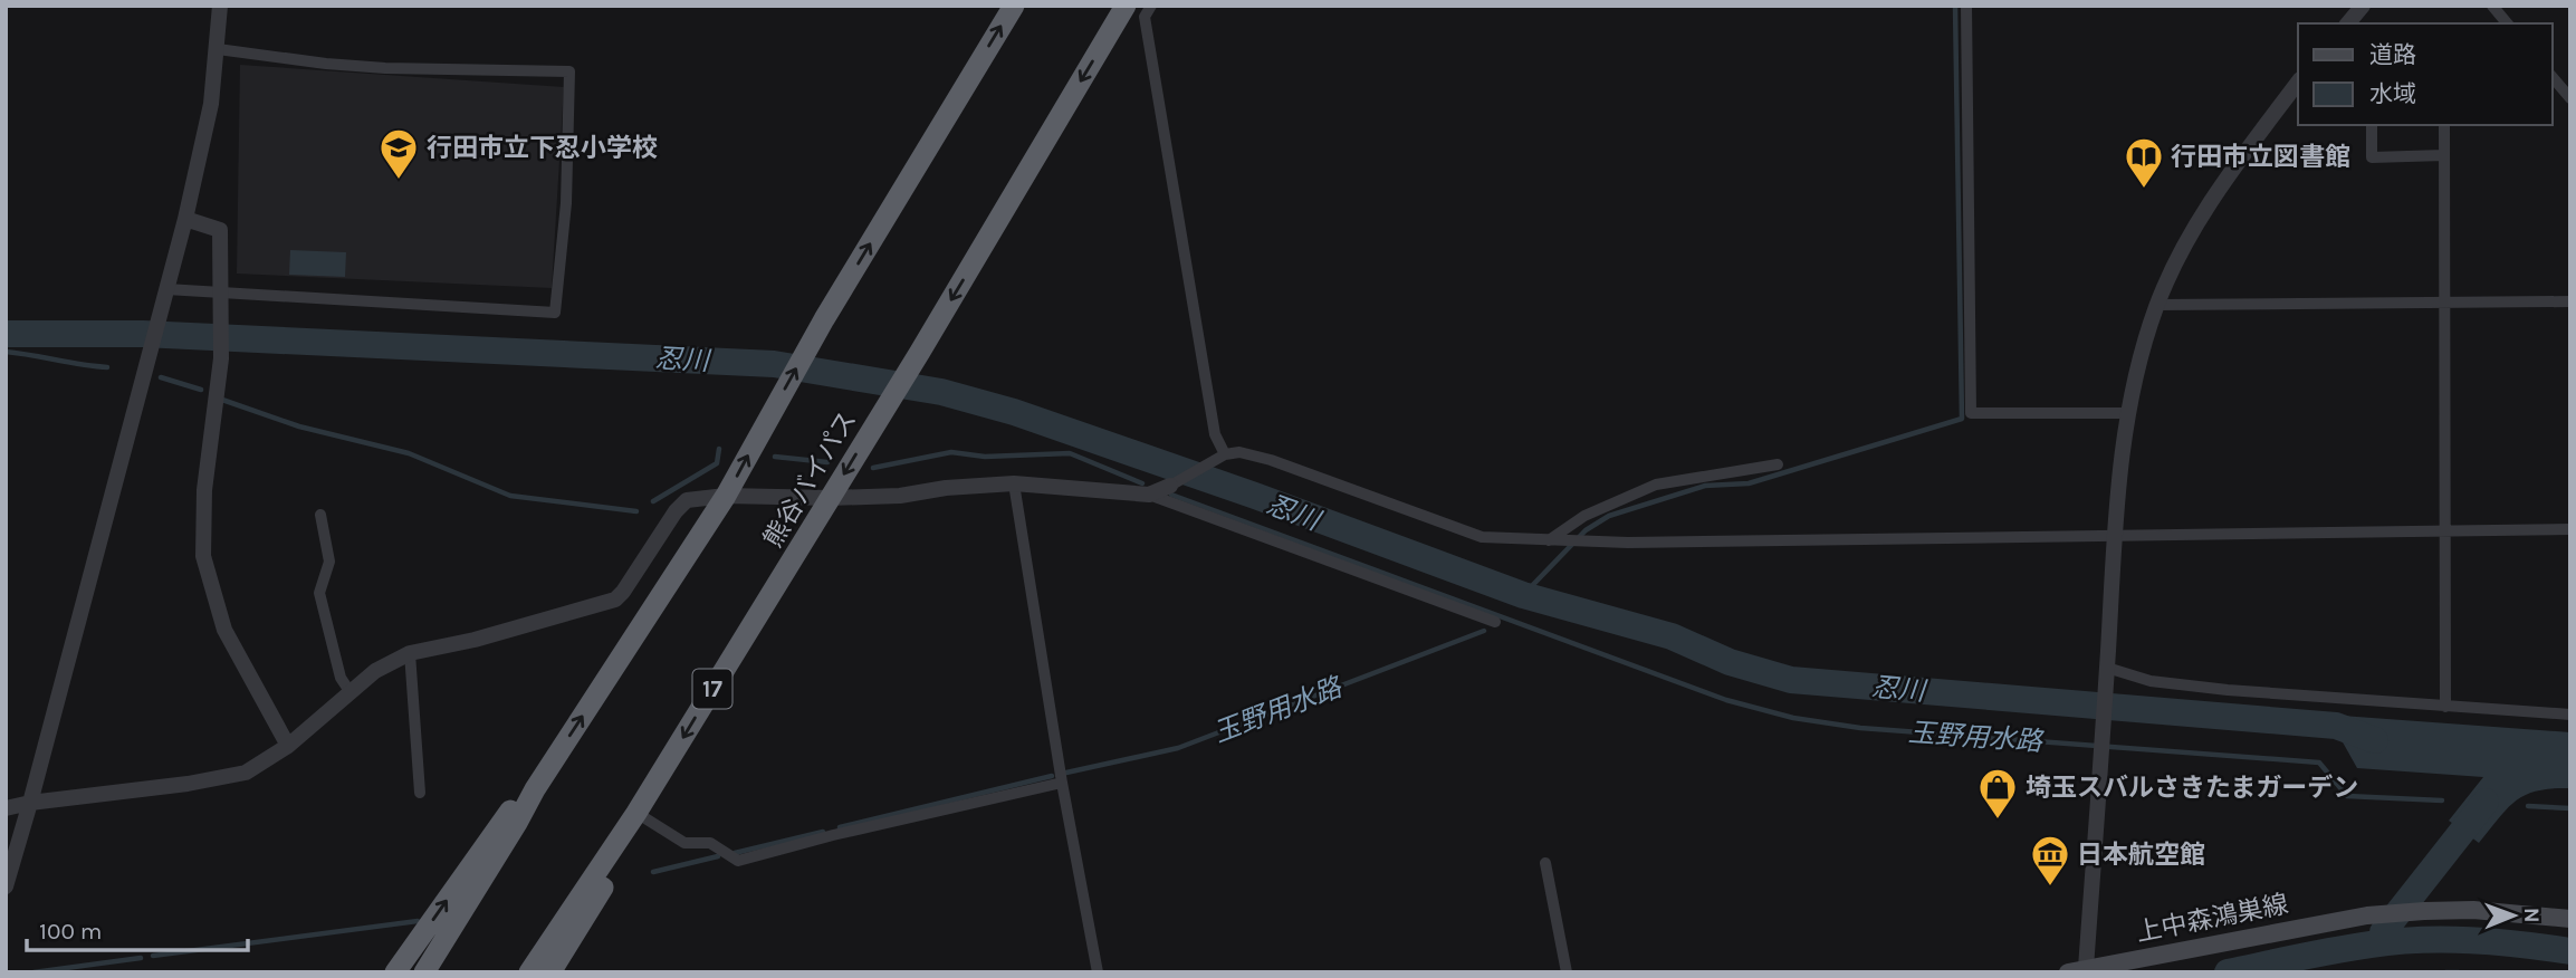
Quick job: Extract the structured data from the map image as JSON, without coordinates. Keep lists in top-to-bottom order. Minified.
{"streets":{"highway":["熊谷バイパス","17"],"main road":["上中森鴻巣線"]},"crossings":[["熊谷バイパス","17"]],"water":["忍川","玉野用水路"],"places":{"school or university":["行田市立下忍小学校"],"library":["行田市立図書館"],"shop":["埼玉スバルさきたまガーデン"],"museum":["日本航空館"]},"legend":["道路","水域"],"scale_bar":"100 m","north":"right"}
